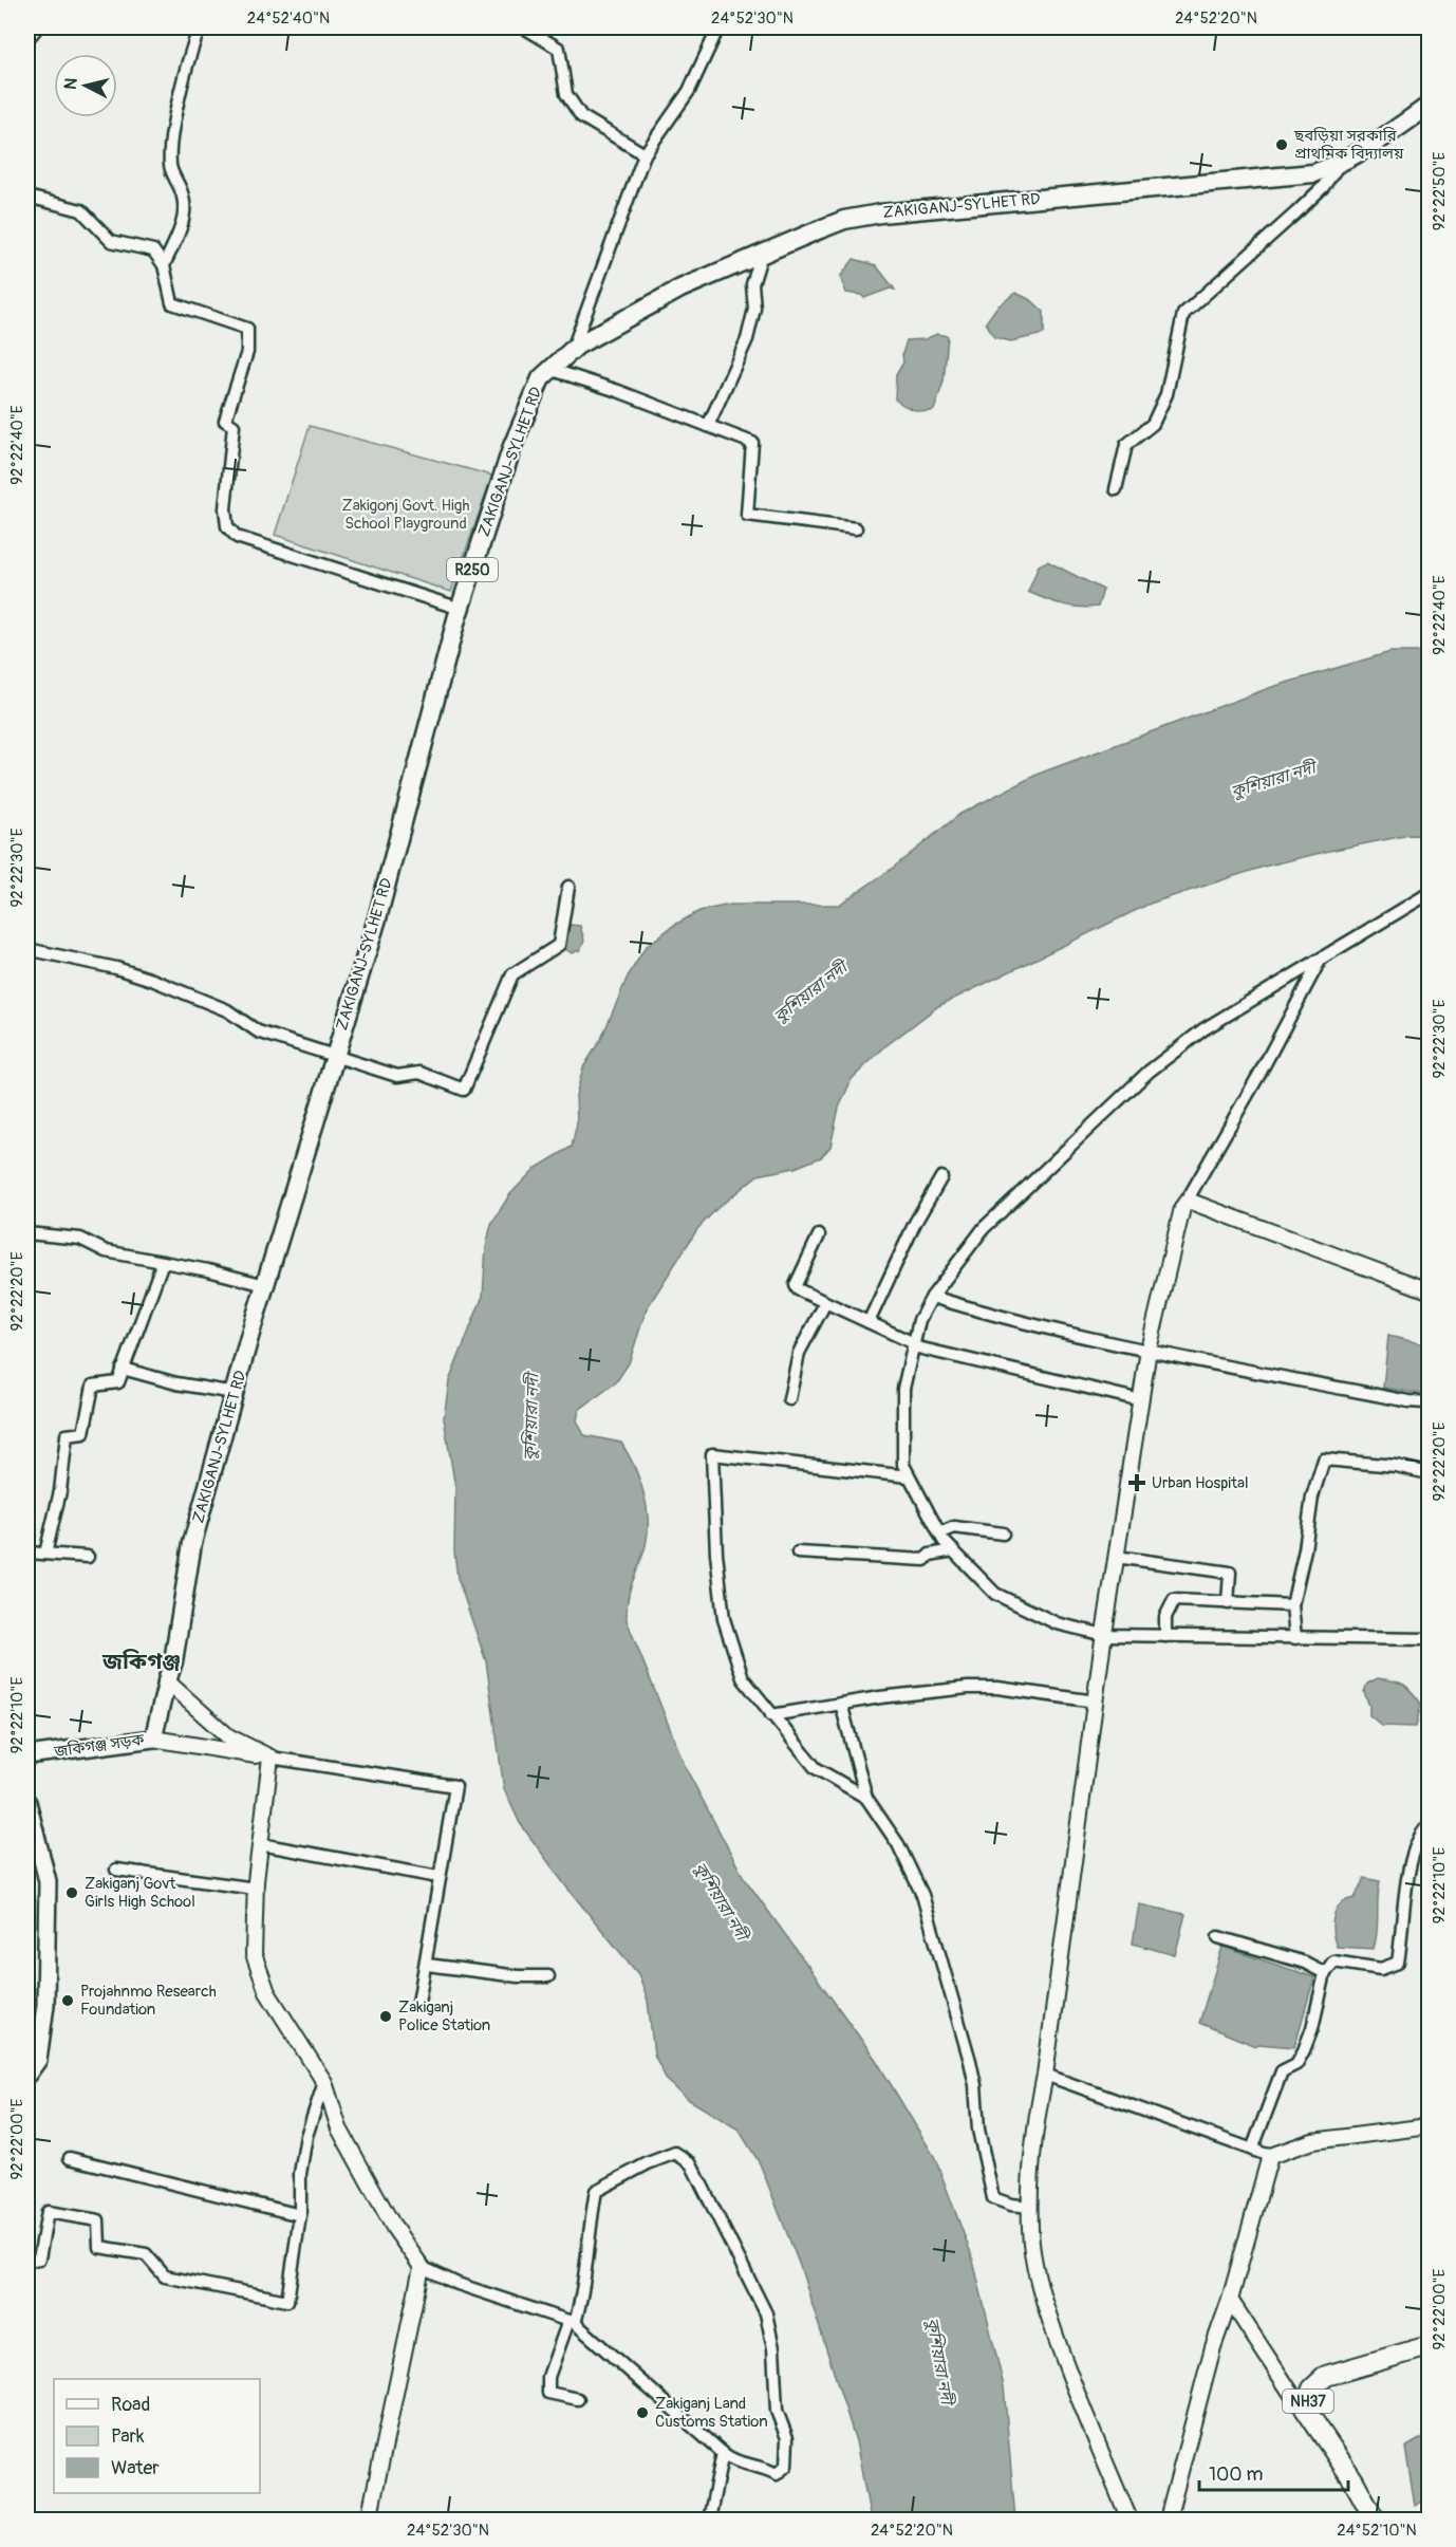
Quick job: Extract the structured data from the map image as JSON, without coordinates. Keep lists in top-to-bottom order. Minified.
{"streets":{"highway":["NH37"],"main road":["ZAKIGANJ-SYLHET RD","R250","জকিগঞ্জ সড়ক"]},"crossings":[["ZAKIGANJ-SYLHET RD","জকিগঞ্জ সড়ক"]],"districts":["জকিগঞ্জ"],"water":["কুশিয়ারা নদী"],"parks":["Zakigonj Govt. High School Playground"],"places":{"other":["ছবড়িয়া সরকারি প্রাথমিক বিদ্যালয়","Zakiganj Govt Girls High School","Projahnmo Research Foundation","Zakiganj Police Station","Zakiganj Land Customs Station"],"health":["Urban Hospital"]},"legend":["Road","Park","Water"],"scale_bar":"100 m","north":"left","coordinates":["24°52'40\"N","24°52'30\"N","24°52'20\"N","92°22'50\"E","92°22'40\"E","92°22'30\"E","92°22'20\"E","92°22'10\"E","92°22'00\"E","24°52'10\"N"]}
